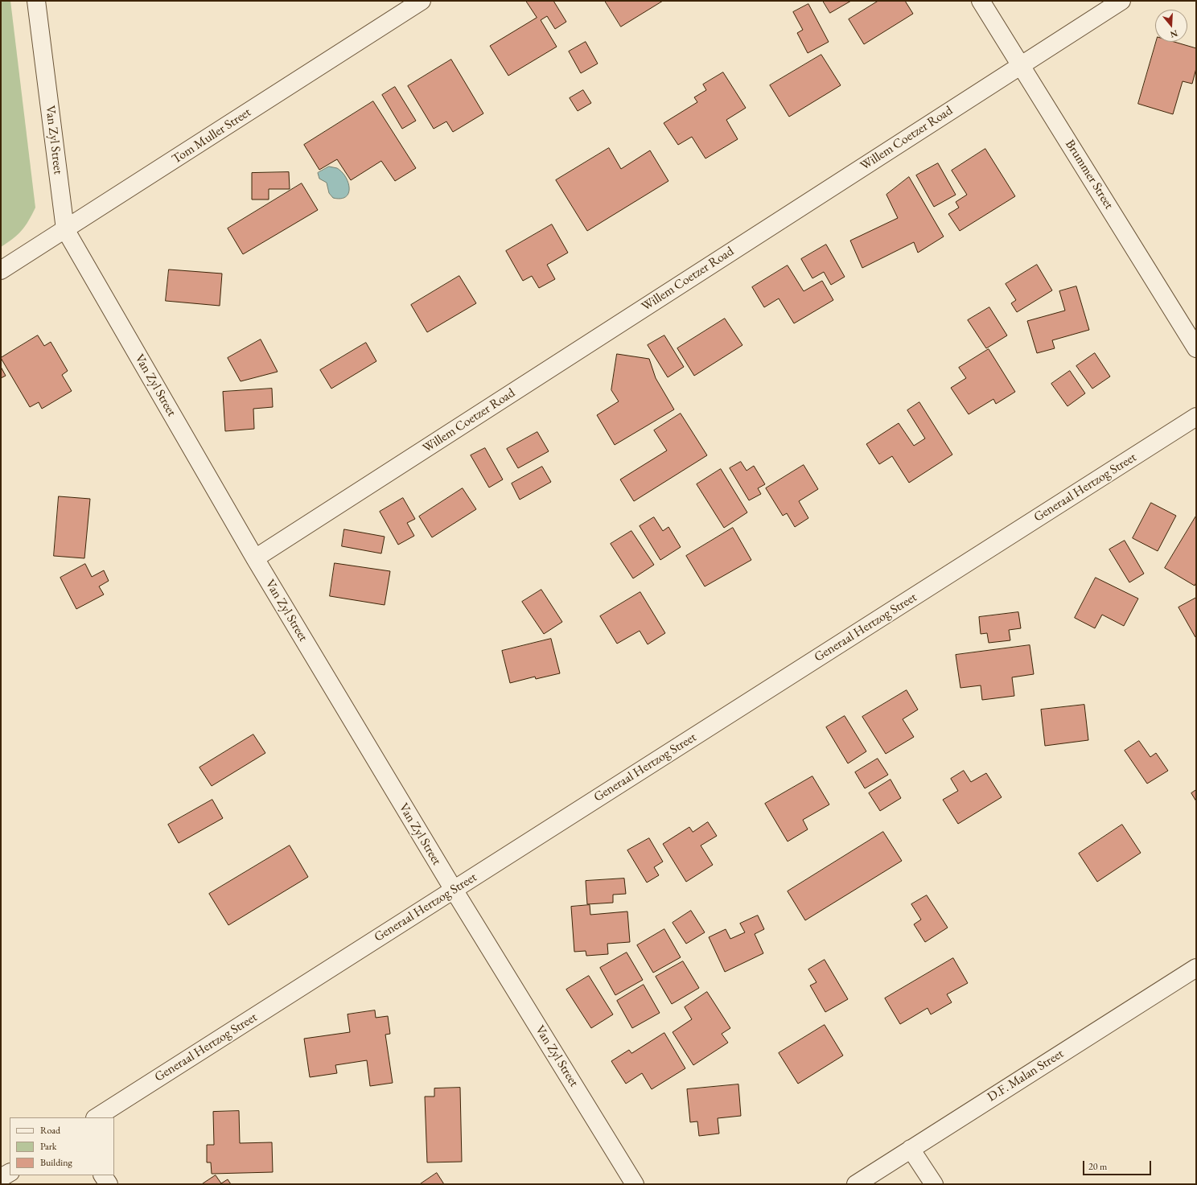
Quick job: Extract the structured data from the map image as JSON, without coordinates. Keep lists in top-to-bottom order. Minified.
{"streets":{"street":["Tom Muller Street","Willem Coetzer Road","Van Zyl Street","Brummer Street","Generaal Hertzog Street","D.F. Malan Street"]},"crossings":[["Tom Muller Street","Van Zyl Street"],["Willem Coetzer Road","Van Zyl Street"],["Willem Coetzer Road","Brummer Street"],["Van Zyl Street","Generaal Hertzog Street"]],"legend":["Road","Park","Building"],"scale_bar":"20 m","north":"bottom"}
